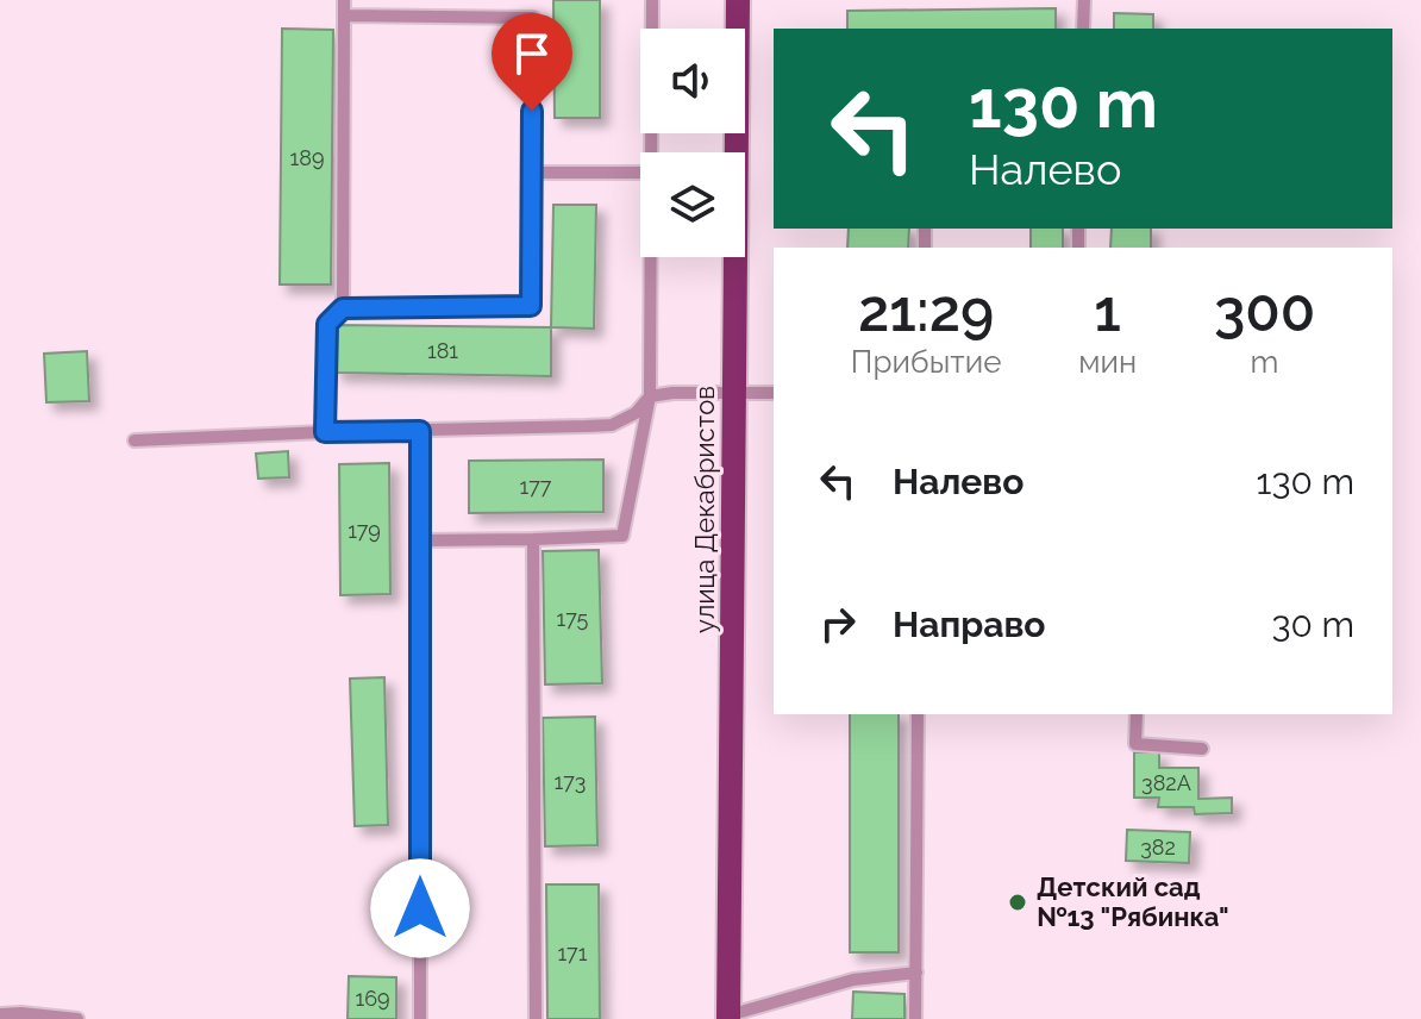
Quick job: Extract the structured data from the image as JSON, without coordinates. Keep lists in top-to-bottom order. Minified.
{"streets":{"main road":["улица Декабристов"]},"places":["Детский сад №13 \"Рябинка\""],"house_numbers":["189","181","177","179","175","173","382А","382","171","169"],"page":{"turn":["130 m","Налево"],"eta":["21:29","Прибытие","1","мин","300","m"],"list":[{"name":"Налево","value":"130 m"},{"name":"Направо","value":"30 m"}]}}
